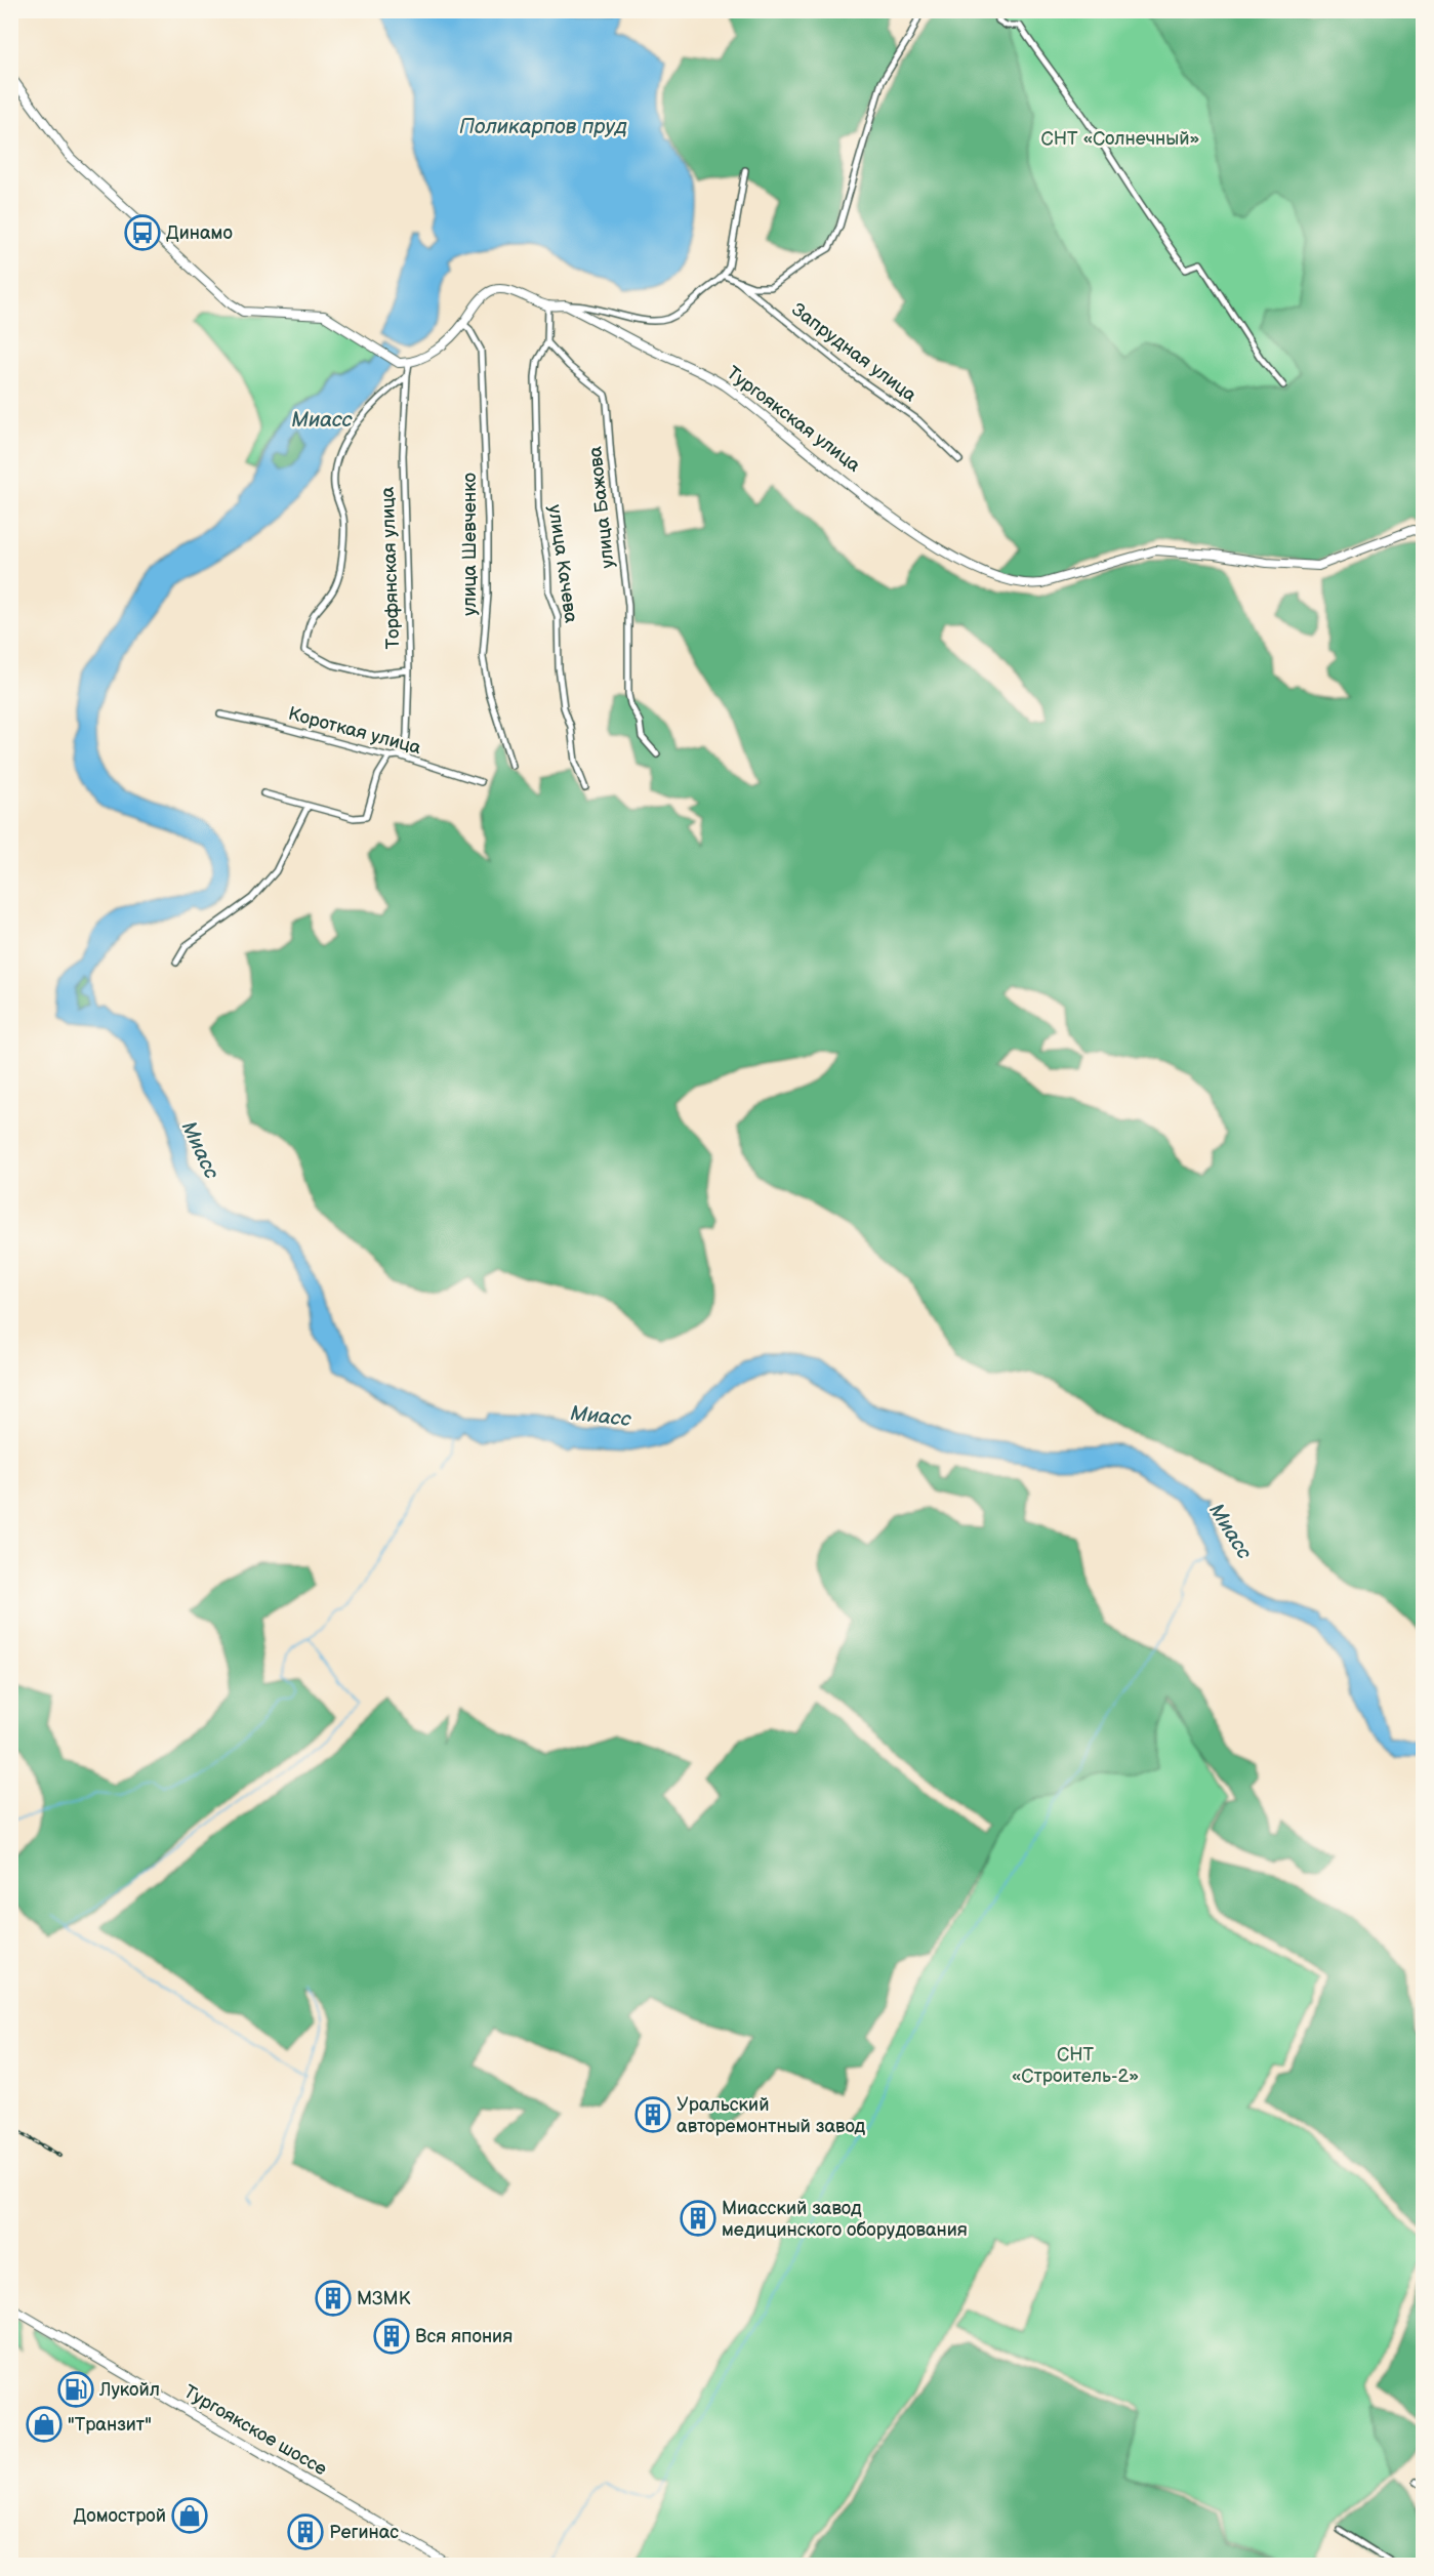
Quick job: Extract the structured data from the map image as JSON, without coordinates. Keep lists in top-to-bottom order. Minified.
{"streets":{"main road":["Тургоякская улица","Тургоякское шоссе"],"street":["Запрудная улица","улица Бажова","улица Шевченко","улица Качева","Торфянская улица","Короткая улица"]},"crossings":[["Тургоякская улица","улица Шевченко"],["Тургоякская улица","улица Качева"],["Тургоякская улица","Торфянская улица"],["улица Бажова","улица Качева"],["Торфянская улица","Короткая улица"]],"water":["Поликарпов пруд","Миасс"],"parks":["СНТ «Солнечный»","СНТ «Строитель-2»"],"places":{"bus stop":["Динамо"],"building":["Уральский авторемонтный завод","Миасский завод медицинского оборудования","МЗМК","Вся япония","Регинас"],"fuel station":["Лукойл"],"shop":["\"Транзит\"","Домострой"]}}
